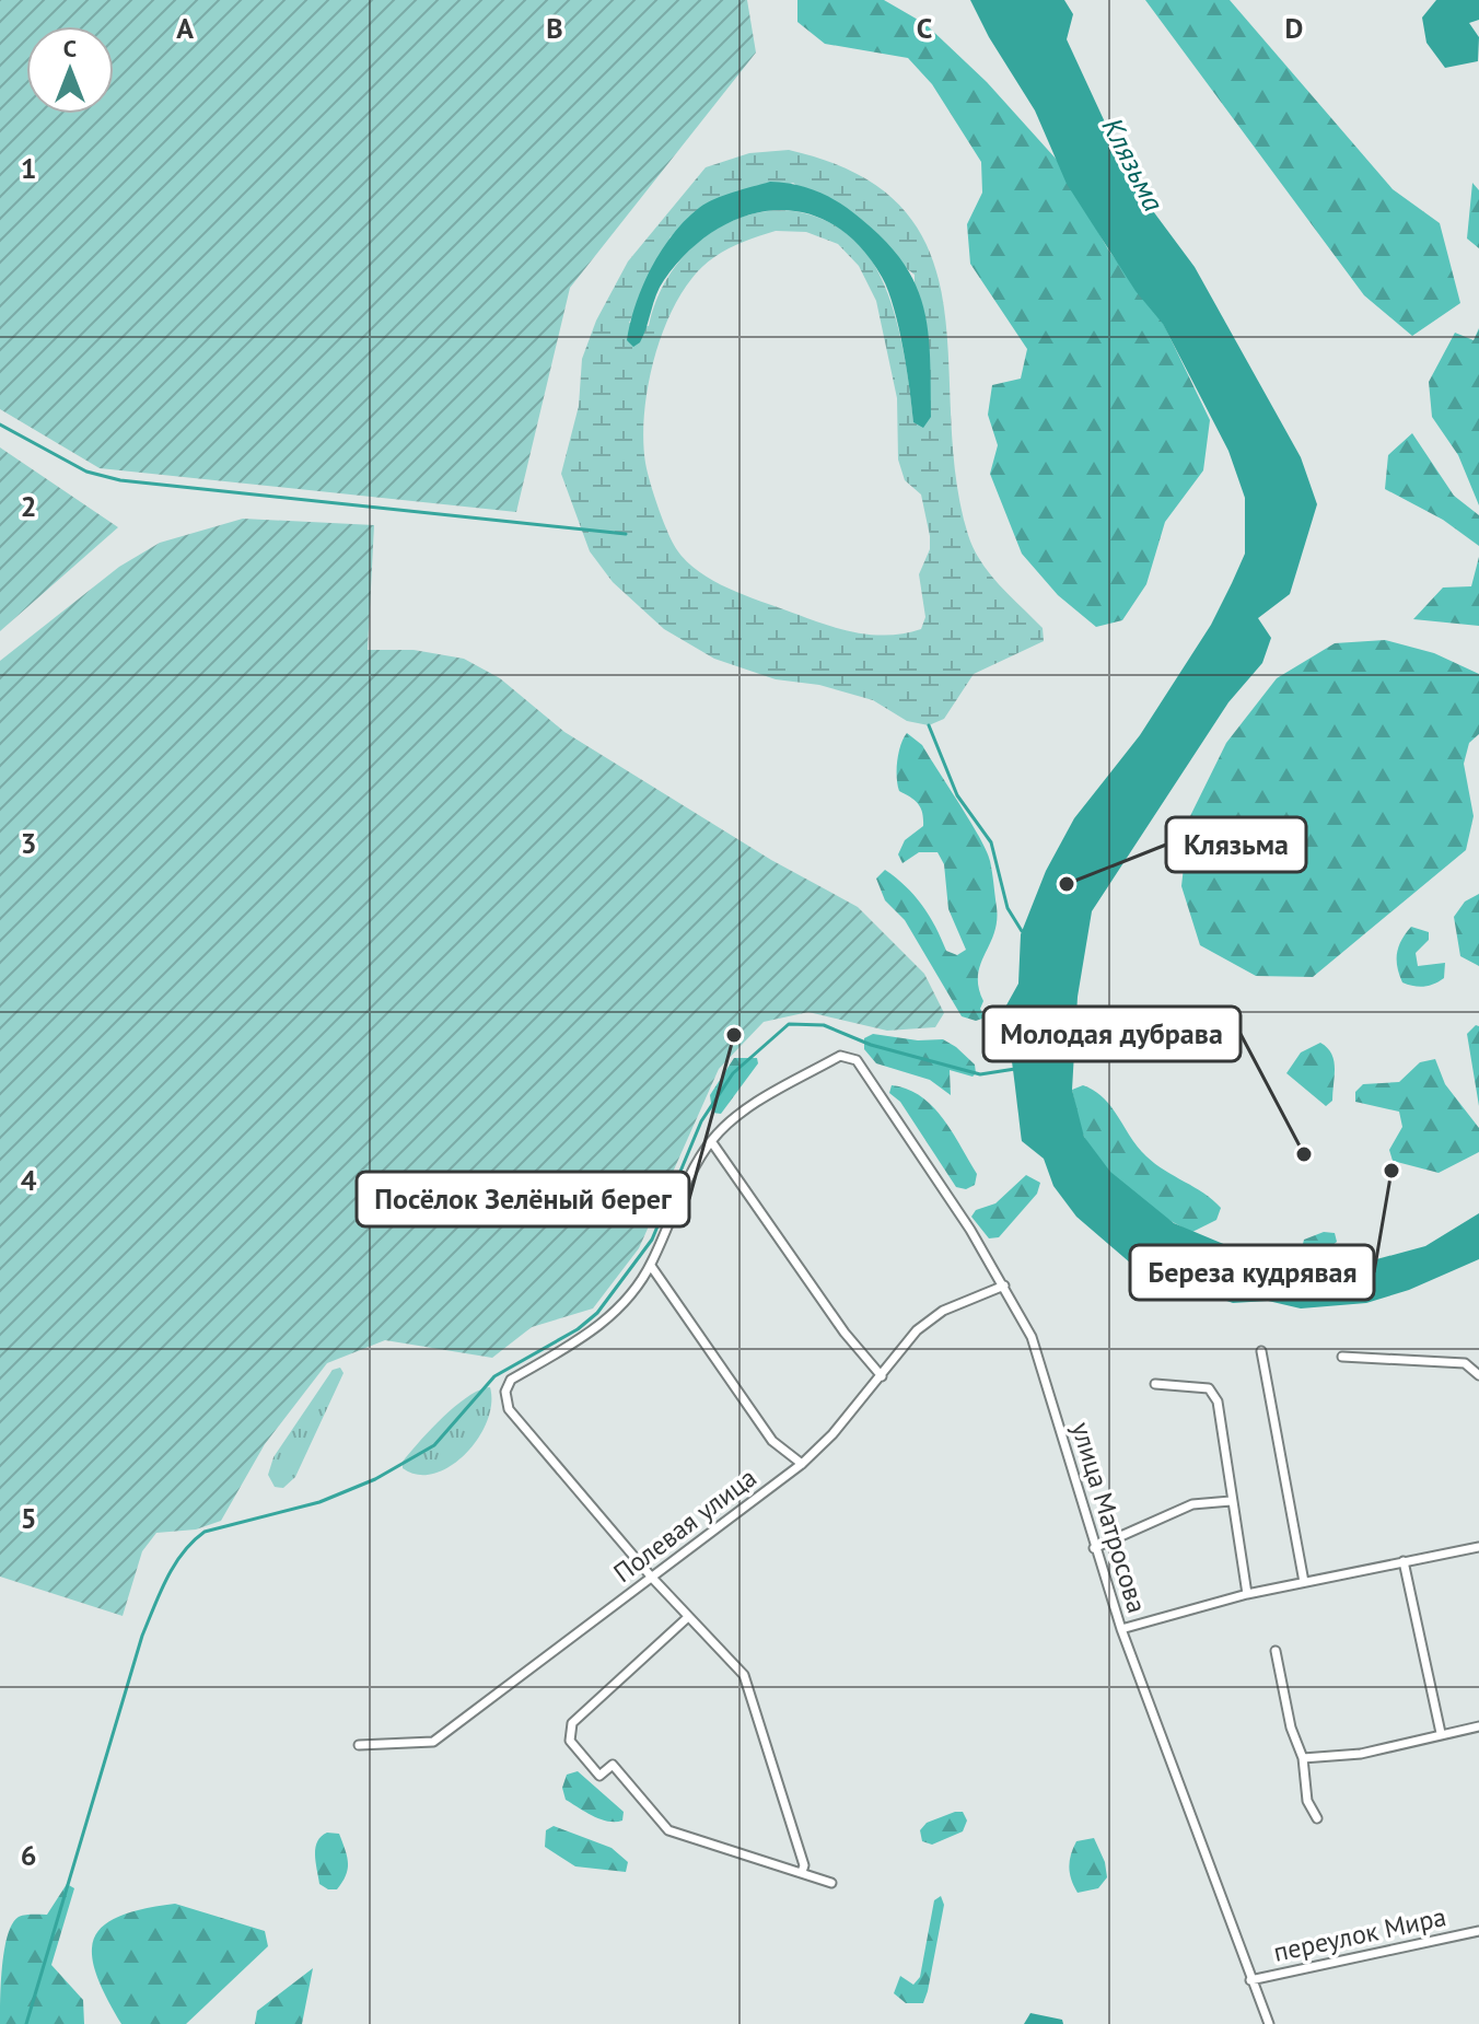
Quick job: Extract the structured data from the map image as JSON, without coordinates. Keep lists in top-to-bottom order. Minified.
{"streets":{"street":["улица Матросова","Полевая улица","переулок Мира"]},"crossings":[["улица Матросова","Полевая улица"],["улица Матросова","переулок Мира"]],"water":["Клязьма"],"places":["Клязьма","Посёлок Зелёный берег","Молодая дубрава","Береза кудрявая"],"north":"top","grid":{"columns":["A","B","C","D"],"rows":["1","2","3","4","5","6"]}}
